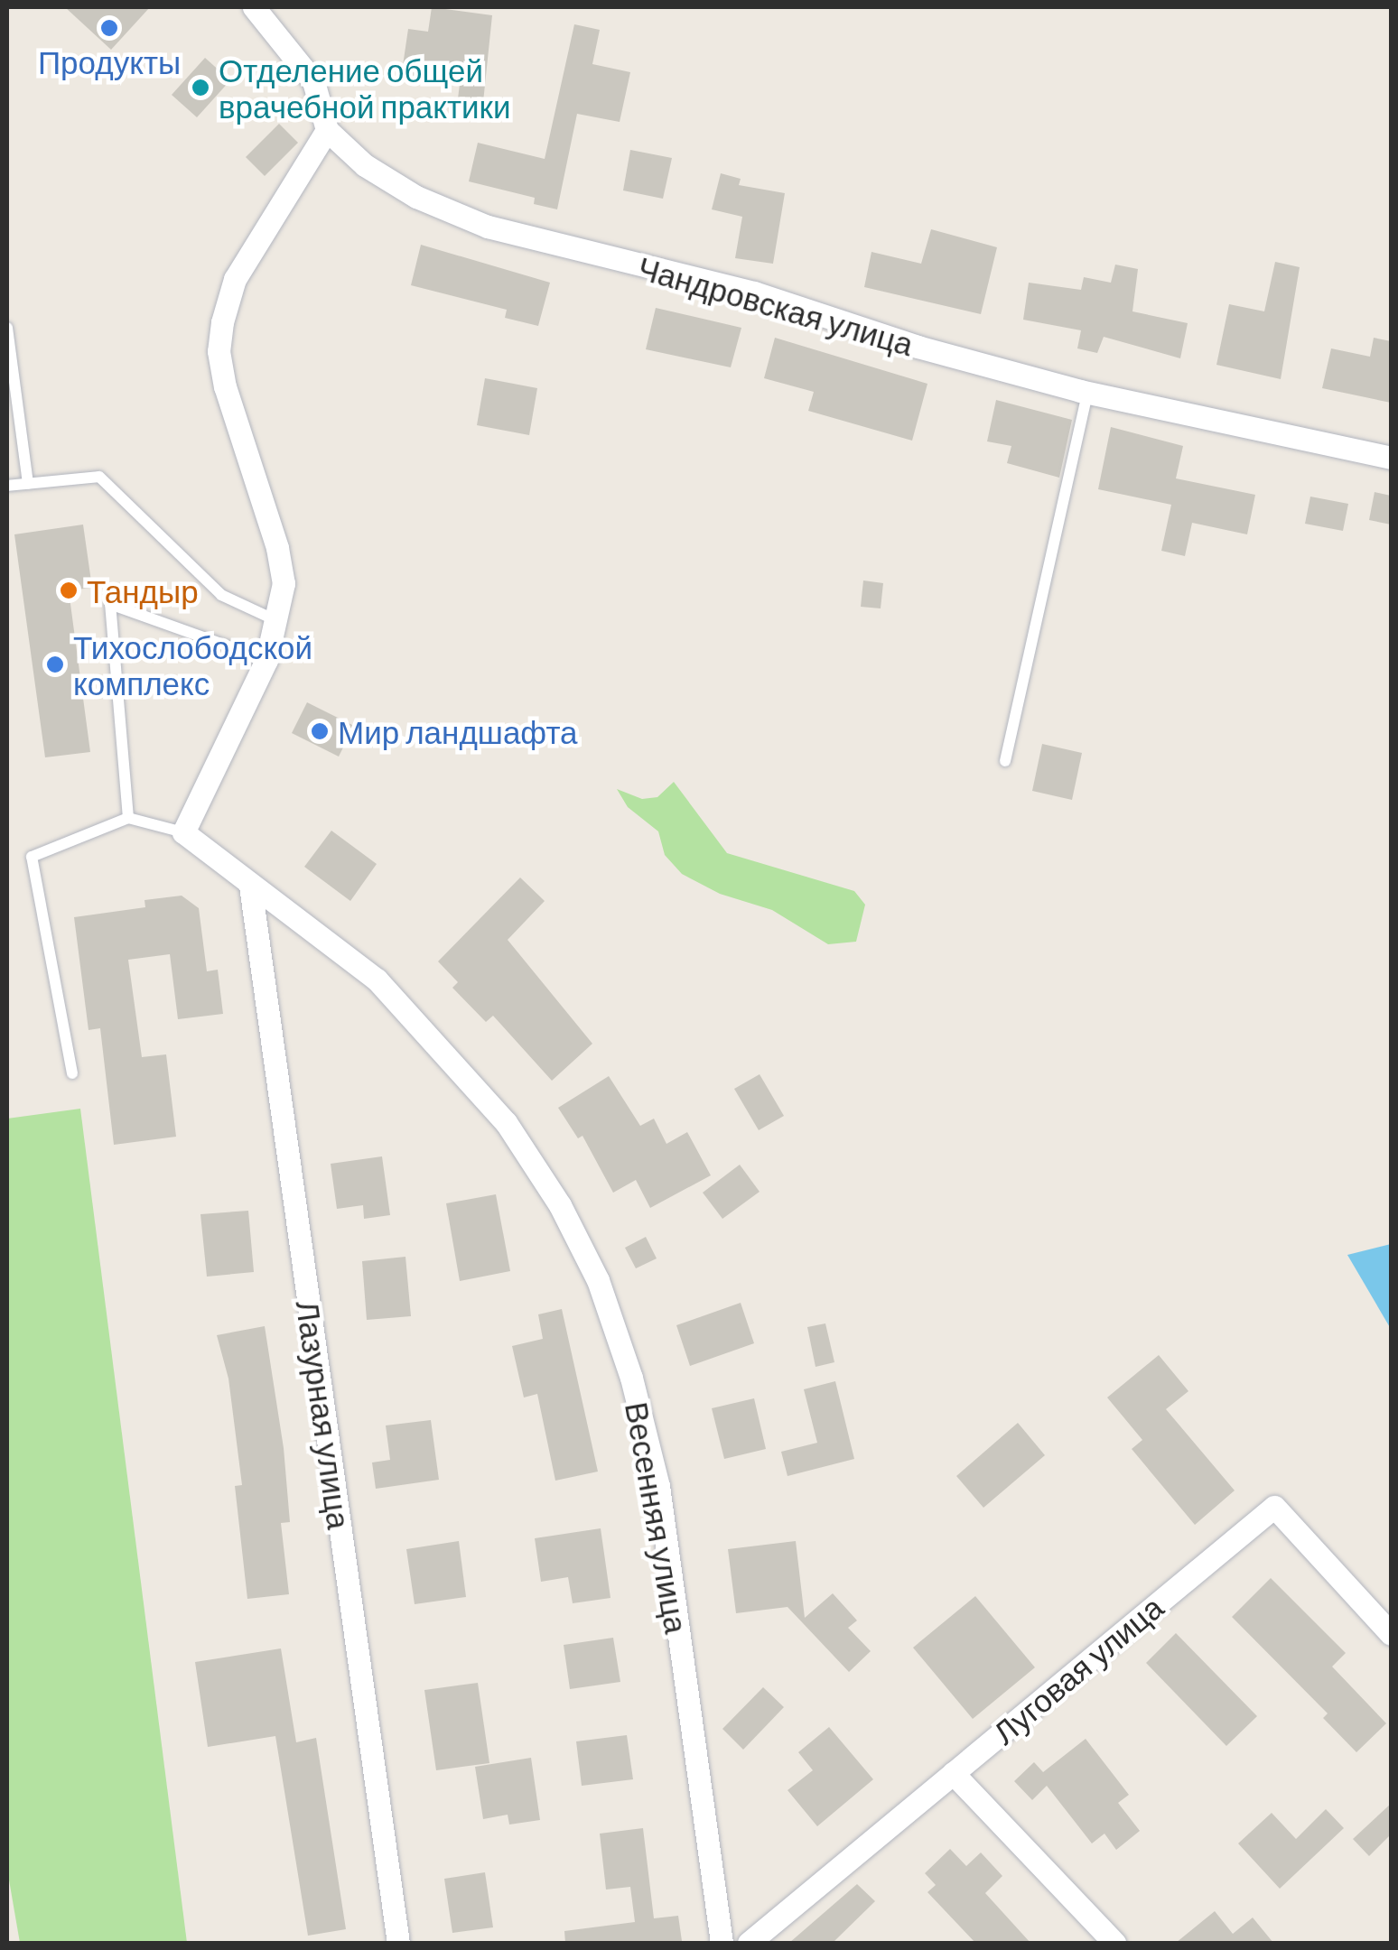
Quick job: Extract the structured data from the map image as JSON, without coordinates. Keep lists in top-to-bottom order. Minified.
{"streets":{"street":["Чандровская улица","Лазурная улица","Весенняя улица","Луговая улица"]},"crossings":[["Лазурная улица","Весенняя улица"]],"places":["Продукты","Отделение общей врачебной практики","Тандыр","Тихослободской комплекс","Мир ландшафта"]}
